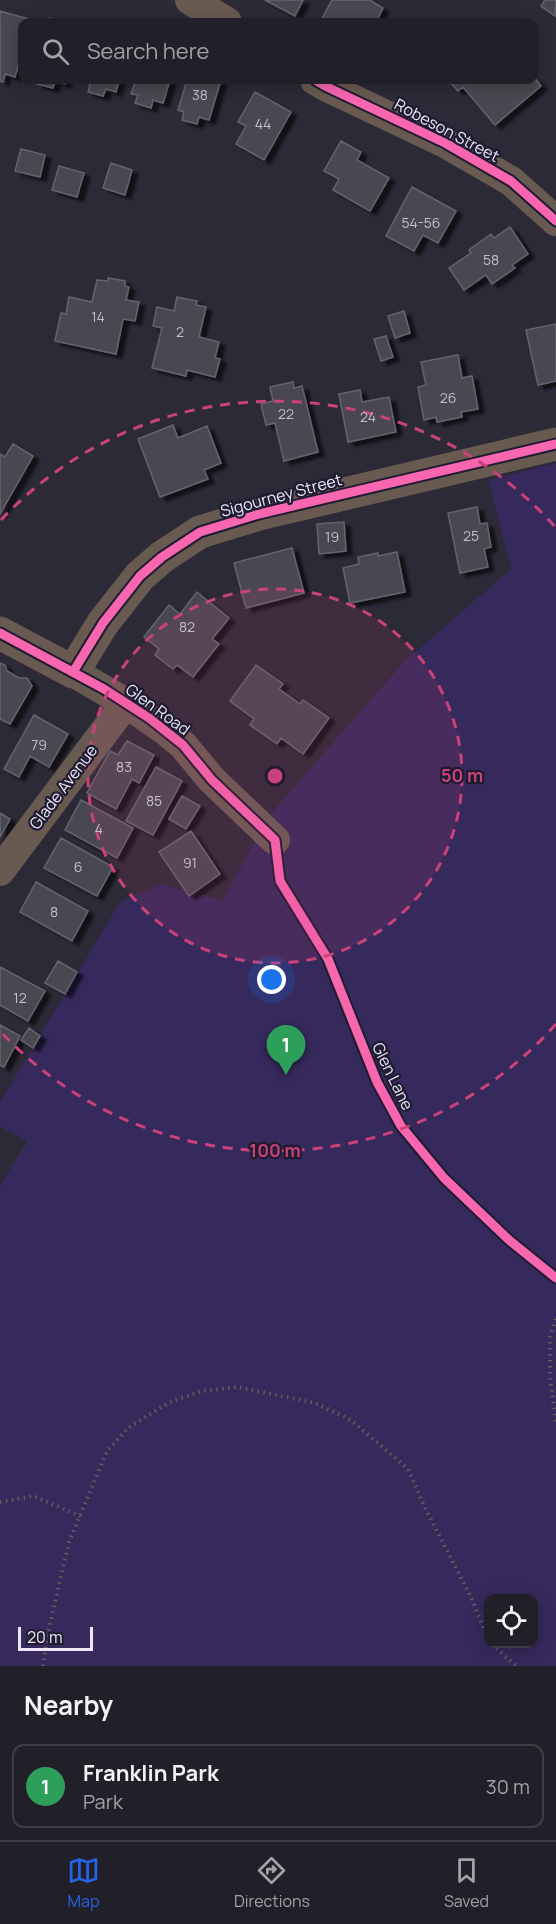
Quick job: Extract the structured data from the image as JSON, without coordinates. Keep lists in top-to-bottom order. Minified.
{"streets":{"street":["Robeson Street","Sigourney Street","Glen Road","Glade Avenue"],"cycle path":["Glen Lane"]},"crossings":[["Sigourney Street","Glen Road"],["Glen Road","Glade Avenue"]],"house_numbers":["38","44","54-56","58","14","2","26","22","24","25","19","82","79","83","85","4","91","6","8","12"],"scale_bar":"20 m","page":{"search":"Search here","pins":"1","scale":"20 m","heading":"Nearby","list":[{"mark":"1","name":"Franklin Park","note":"Park","value":"30 m"}],"nav":["Map","Directions","Saved"]},"rings":["50 m","100 m"]}
